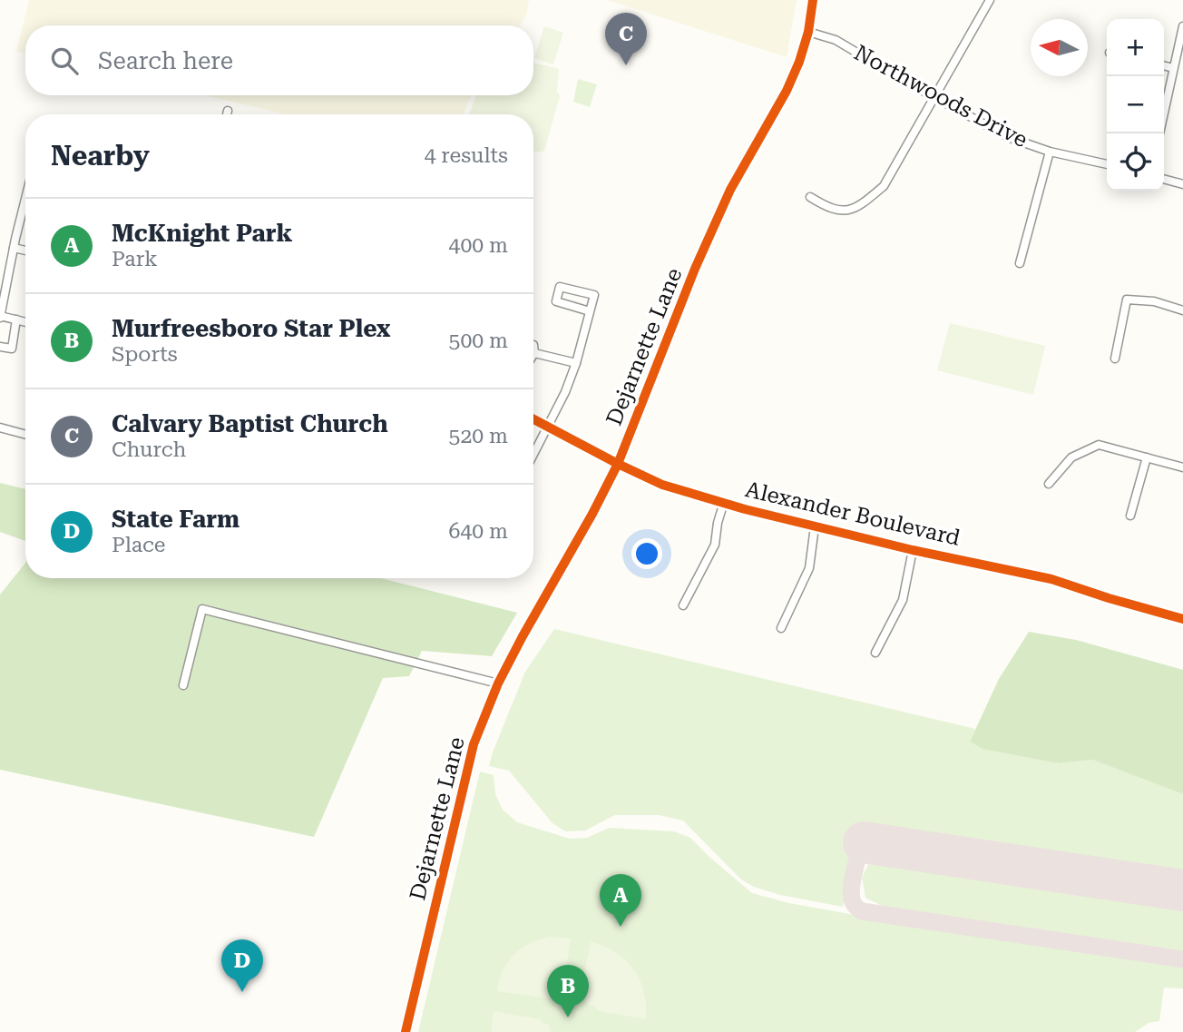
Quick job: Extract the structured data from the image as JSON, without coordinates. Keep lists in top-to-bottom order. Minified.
{"streets":{"main road":["Dejarnette Lane"],"street":["Northwoods Drive","Alexander Boulevard"]},"crossings":[["Northwoods Drive","Dejarnette Lane"],["Dejarnette Lane","Alexander Boulevard"]],"north":"left","page":{"pins":["C","A","D","B"],"map_buttons":["+","−"],"search":"Search here","heading":["Nearby","4 results"],"list":[{"mark":"A","name":"McKnight Park","note":"Park","value":"400 m"},{"mark":"B","name":"Murfreesboro Star Plex","note":"Sports","value":"500 m"},{"mark":"C","name":"Calvary Baptist Church","note":"Church","value":"520 m"},{"mark":"D","name":"State Farm","note":"Place","value":"640 m"}]}}
